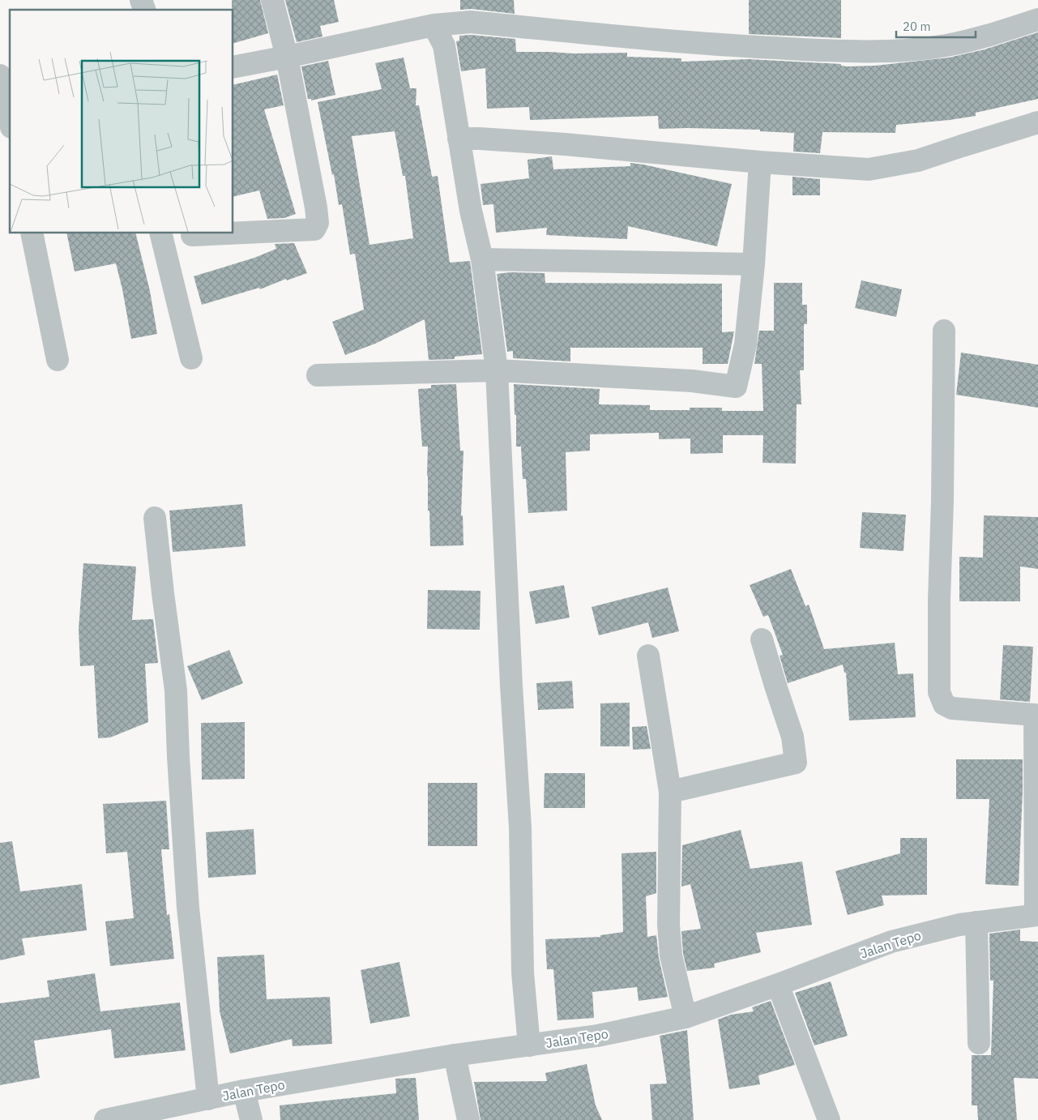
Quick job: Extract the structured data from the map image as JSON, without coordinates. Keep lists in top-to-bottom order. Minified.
{"streets":{"street":["Jalan Tepo"]},"scale_bar":"20 m"}
